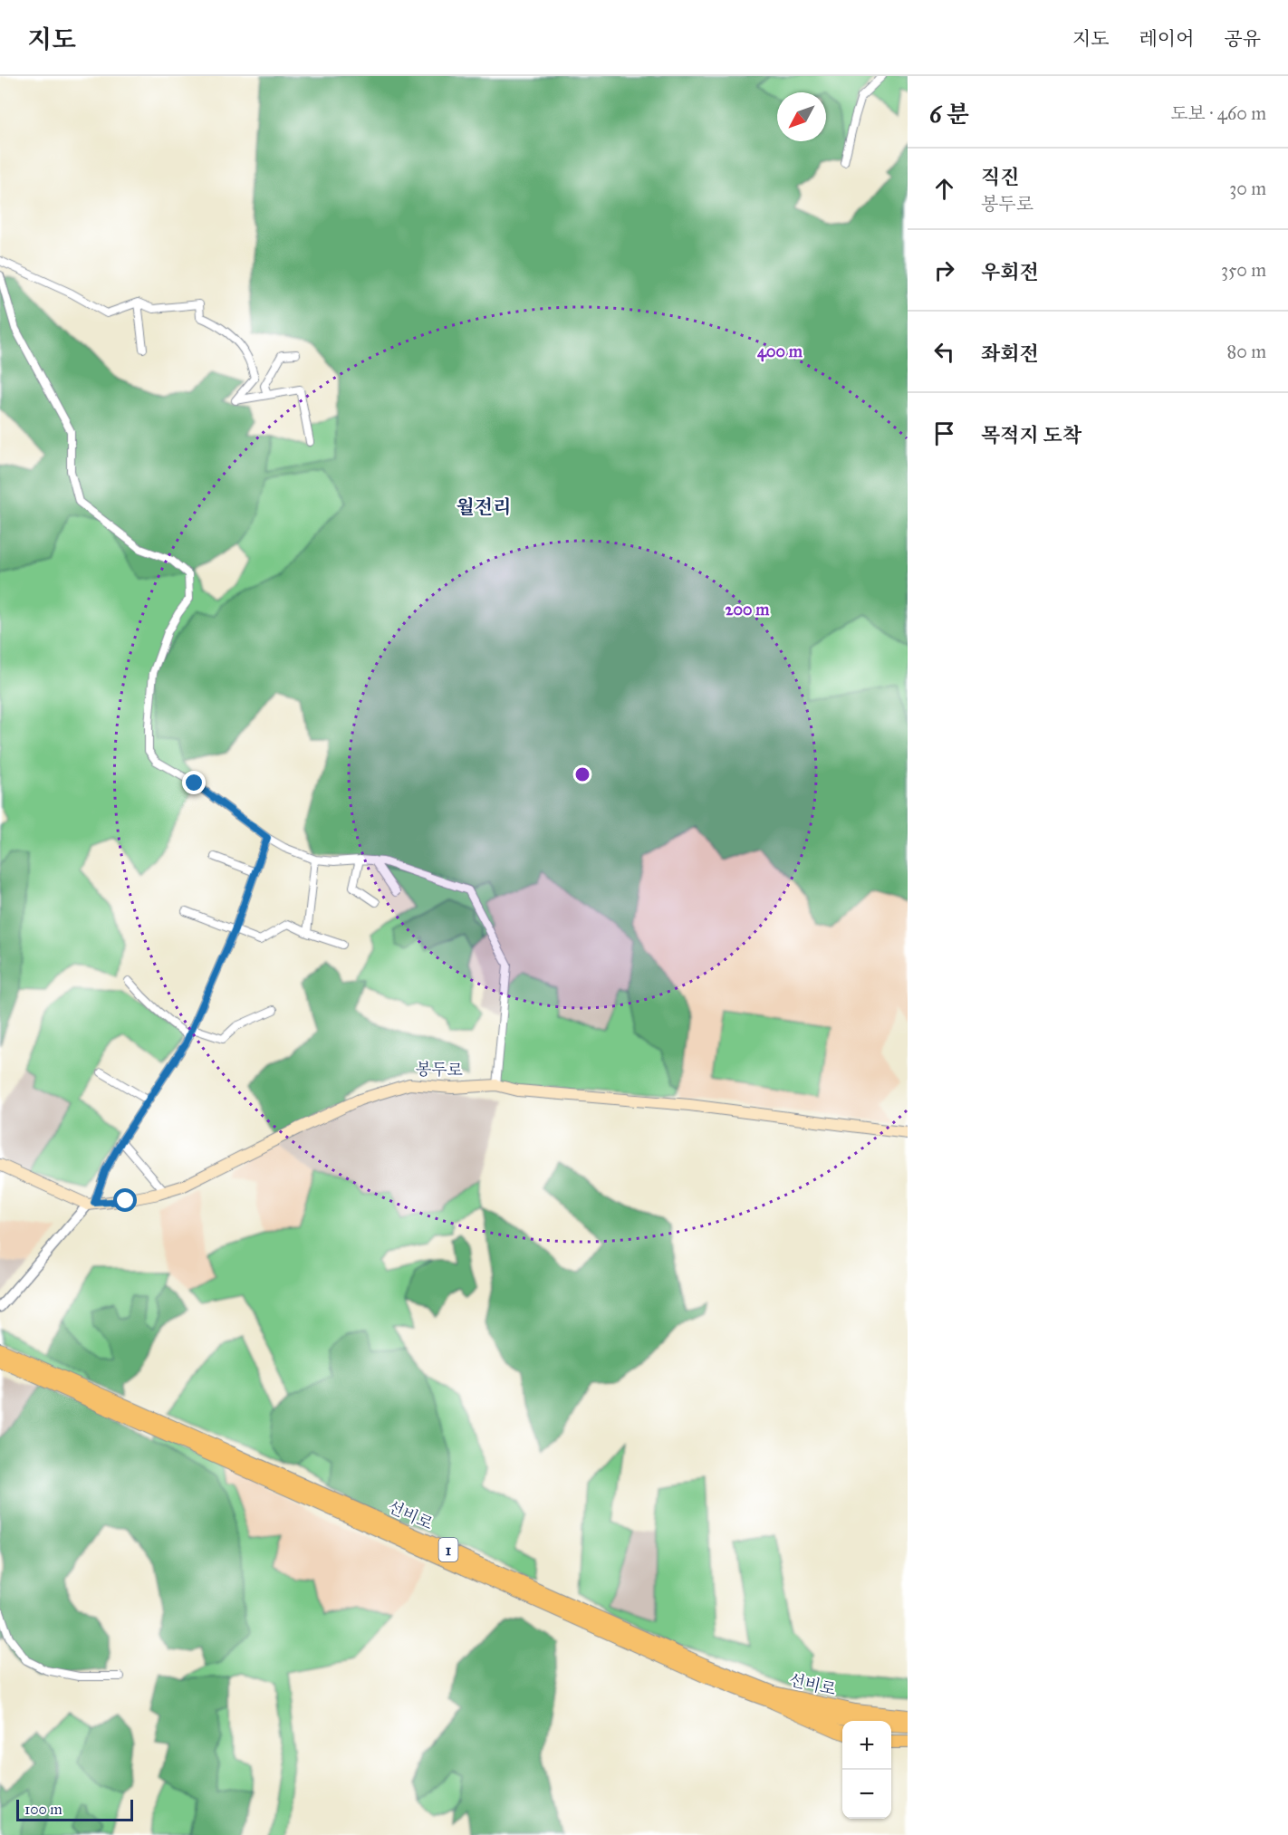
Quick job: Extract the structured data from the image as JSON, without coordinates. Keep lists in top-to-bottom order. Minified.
{"streets":{"main road":["봉두로","선비로","1"]},"districts":["월전리"],"scale_bar":"100 m","north":"bottom left","page":{"header":"지도","nav":["지도","레이어","공유"],"heading":["6 분","도보 · 460 m"],"list":[["직진","봉두로","30 m"],["우회전","350 m"],["좌회전","80 m"],"목적지 도착"],"map_buttons":["+","−"],"scale":"100 m"},"rings":["400 m","200 m"]}
